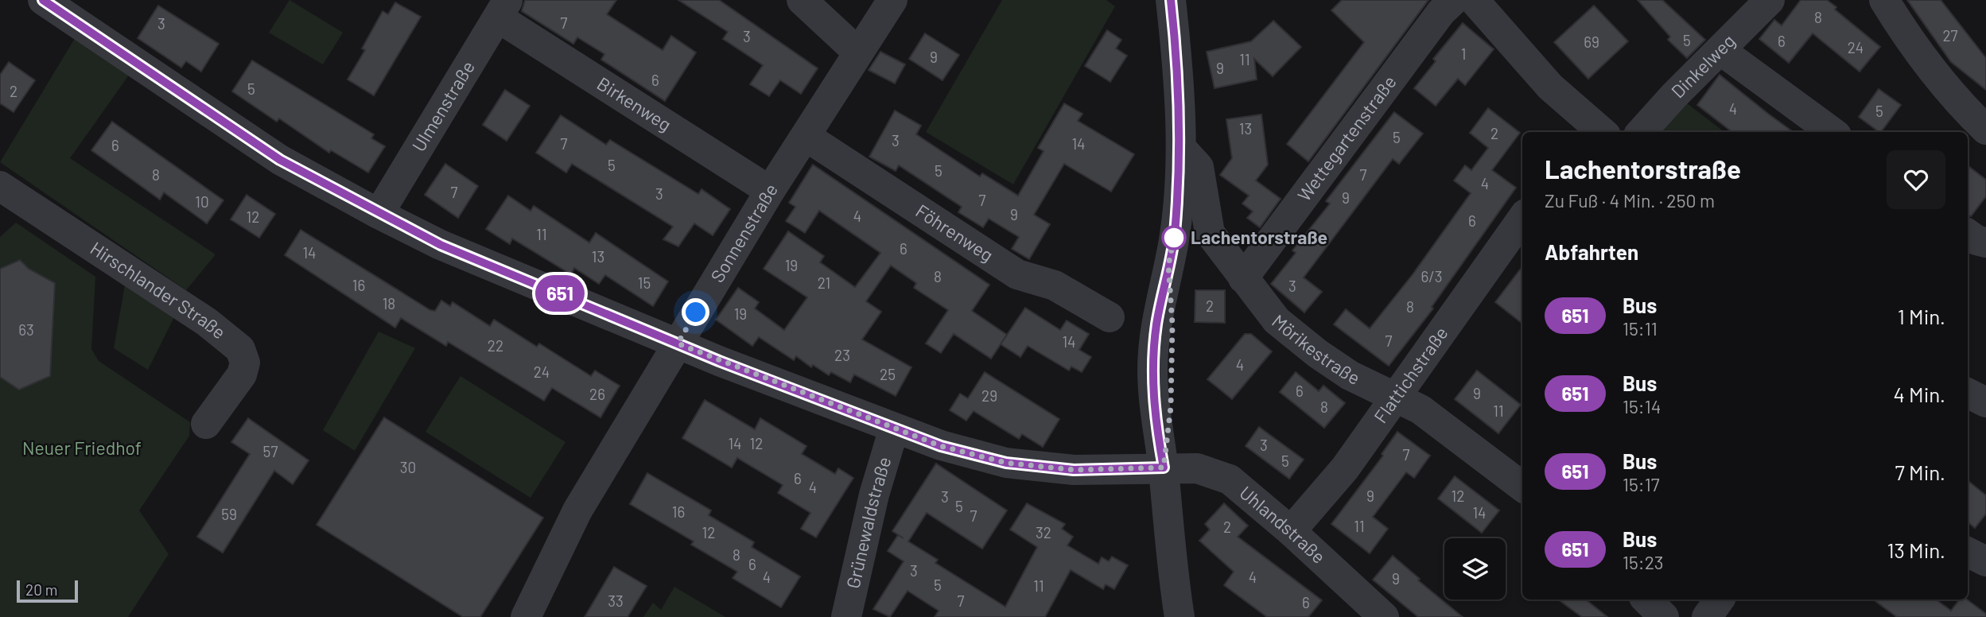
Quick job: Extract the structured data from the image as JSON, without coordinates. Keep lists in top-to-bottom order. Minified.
{"streets":{"street":["Dinkelweg","Birkenweg","Ulmenstraße","Wettegartenstraße","Sonnenstraße","Föhrenweg","Hirschlander Straße","Mörikestraße","Flattichstraße","Grünewaldstraße","Uhlandstraße"]},"crossings":[["Birkenweg","Ulmenstraße"],["Birkenweg","Sonnenstraße"],["Ulmenstraße","Uhlandstraße"],["Wettegartenstraße","Mörikestraße"],["Sonnenstraße","Föhrenweg"],["Sonnenstraße","Uhlandstraße"],["Mörikestraße","Flattichstraße"],["Flattichstraße","Uhlandstraße"],["Grünewaldstraße","Uhlandstraße"]],"parks":["Neuer Friedhof"],"places":["Lachentorstraße"],"lines":["bus line 651"],"house_numbers":["8","7","3","27","3","5","6","69","24","1","9","11","9","6","5","2","4","5","13","2","5","3","7","14","6","5","5","8","7","4","7","3","9","7","10","9","4","12","6","11","6","14","13","19","8","6/3","15","21","16","3","18","2","8","19","63","7","14","22","23","4","24","25","6","9","26","29","8","11","14","12","3","57","7","5","30","6","4","9","12","3","5","16","14","59","7","11","2","12","32","8","6","3","4","4","9","5","11","33","7","6"],"scale_bar":"20 m","page":{"on_map":"651","heading":[["Lachentorstraße","Zu Fuß · 4 Min. · 250 m"],"Abfahrten"],"list":[{"mark":"651","name":"Bus","note":"15:11","value":"1 Min."},{"mark":"651","name":"Bus","note":"15:14","value":"4 Min."},{"mark":"651","name":"Bus","note":"15:17","value":"7 Min."},{"mark":"651","name":"Bus","note":"15:23","value":"13 Min."}],"scale":"20 m"}}
